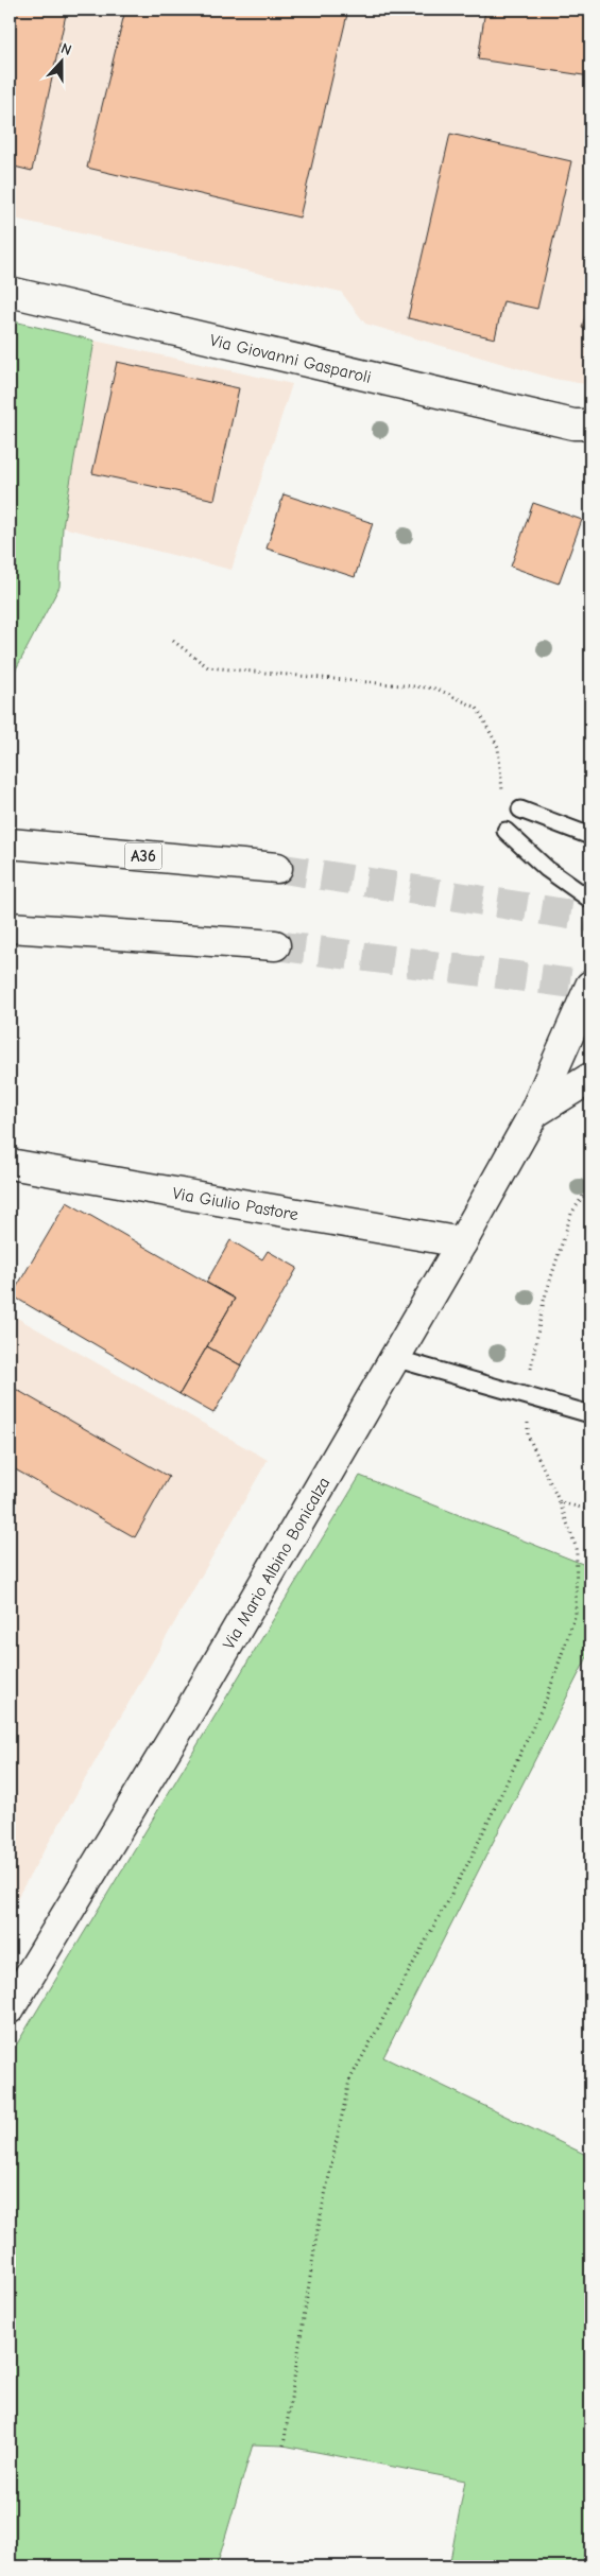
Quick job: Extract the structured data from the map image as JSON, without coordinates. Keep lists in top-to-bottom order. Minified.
{"streets":{"main road":["Via Giovanni Gasparoli","A36","Via Giulio Pastore","Via Mario Albino Bonicalza"]},"crossings":[["Via Giulio Pastore","Via Mario Albino Bonicalza"]],"north":"top"}
